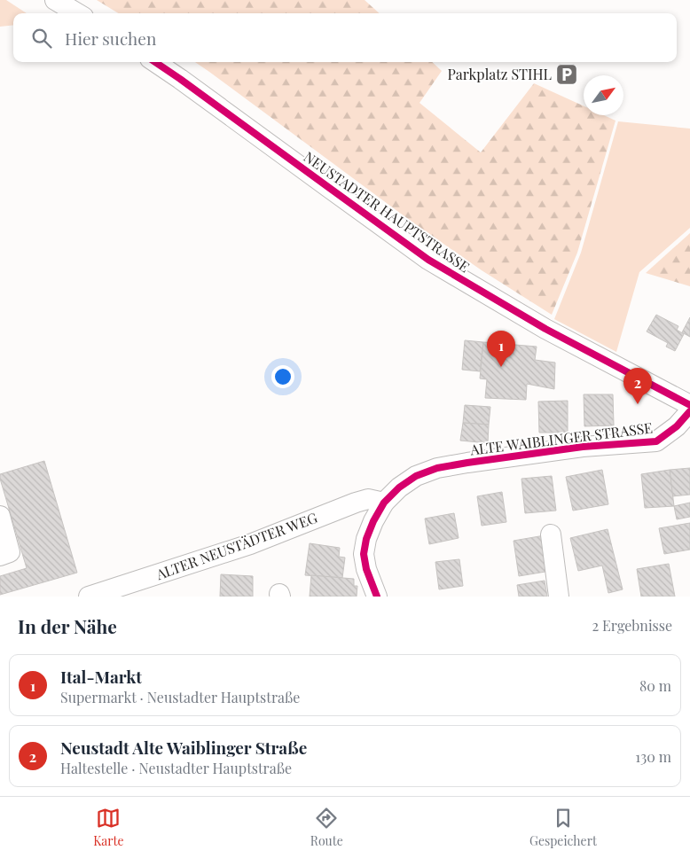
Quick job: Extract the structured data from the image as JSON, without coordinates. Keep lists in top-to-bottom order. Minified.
{"streets":{"street":["NEUSTADTER HAUPTSTRASSE","ALTE WAIBLINGER STRASSE","ALTER NEUSTÄDTER WEG"]},"crossings":[["ALTE WAIBLINGER STRASSE","ALTER NEUSTÄDTER WEG"]],"places":{"parking":["Parkplatz STIHL"]},"north":"top right","page":{"search":"Hier suchen","pins":["1","2"],"heading":["In der Nähe","2 Ergebnisse"],"list":[{"mark":"1","name":"Ital-Markt","note":"Supermarkt · Neustadter Hauptstraße","value":"80 m"},{"mark":"2","name":"Neustadt Alte Waiblinger Straße","note":"Haltestelle · Neustadter Hauptstraße","value":"130 m"}],"nav":["Karte","Route","Gespeichert"]}}
